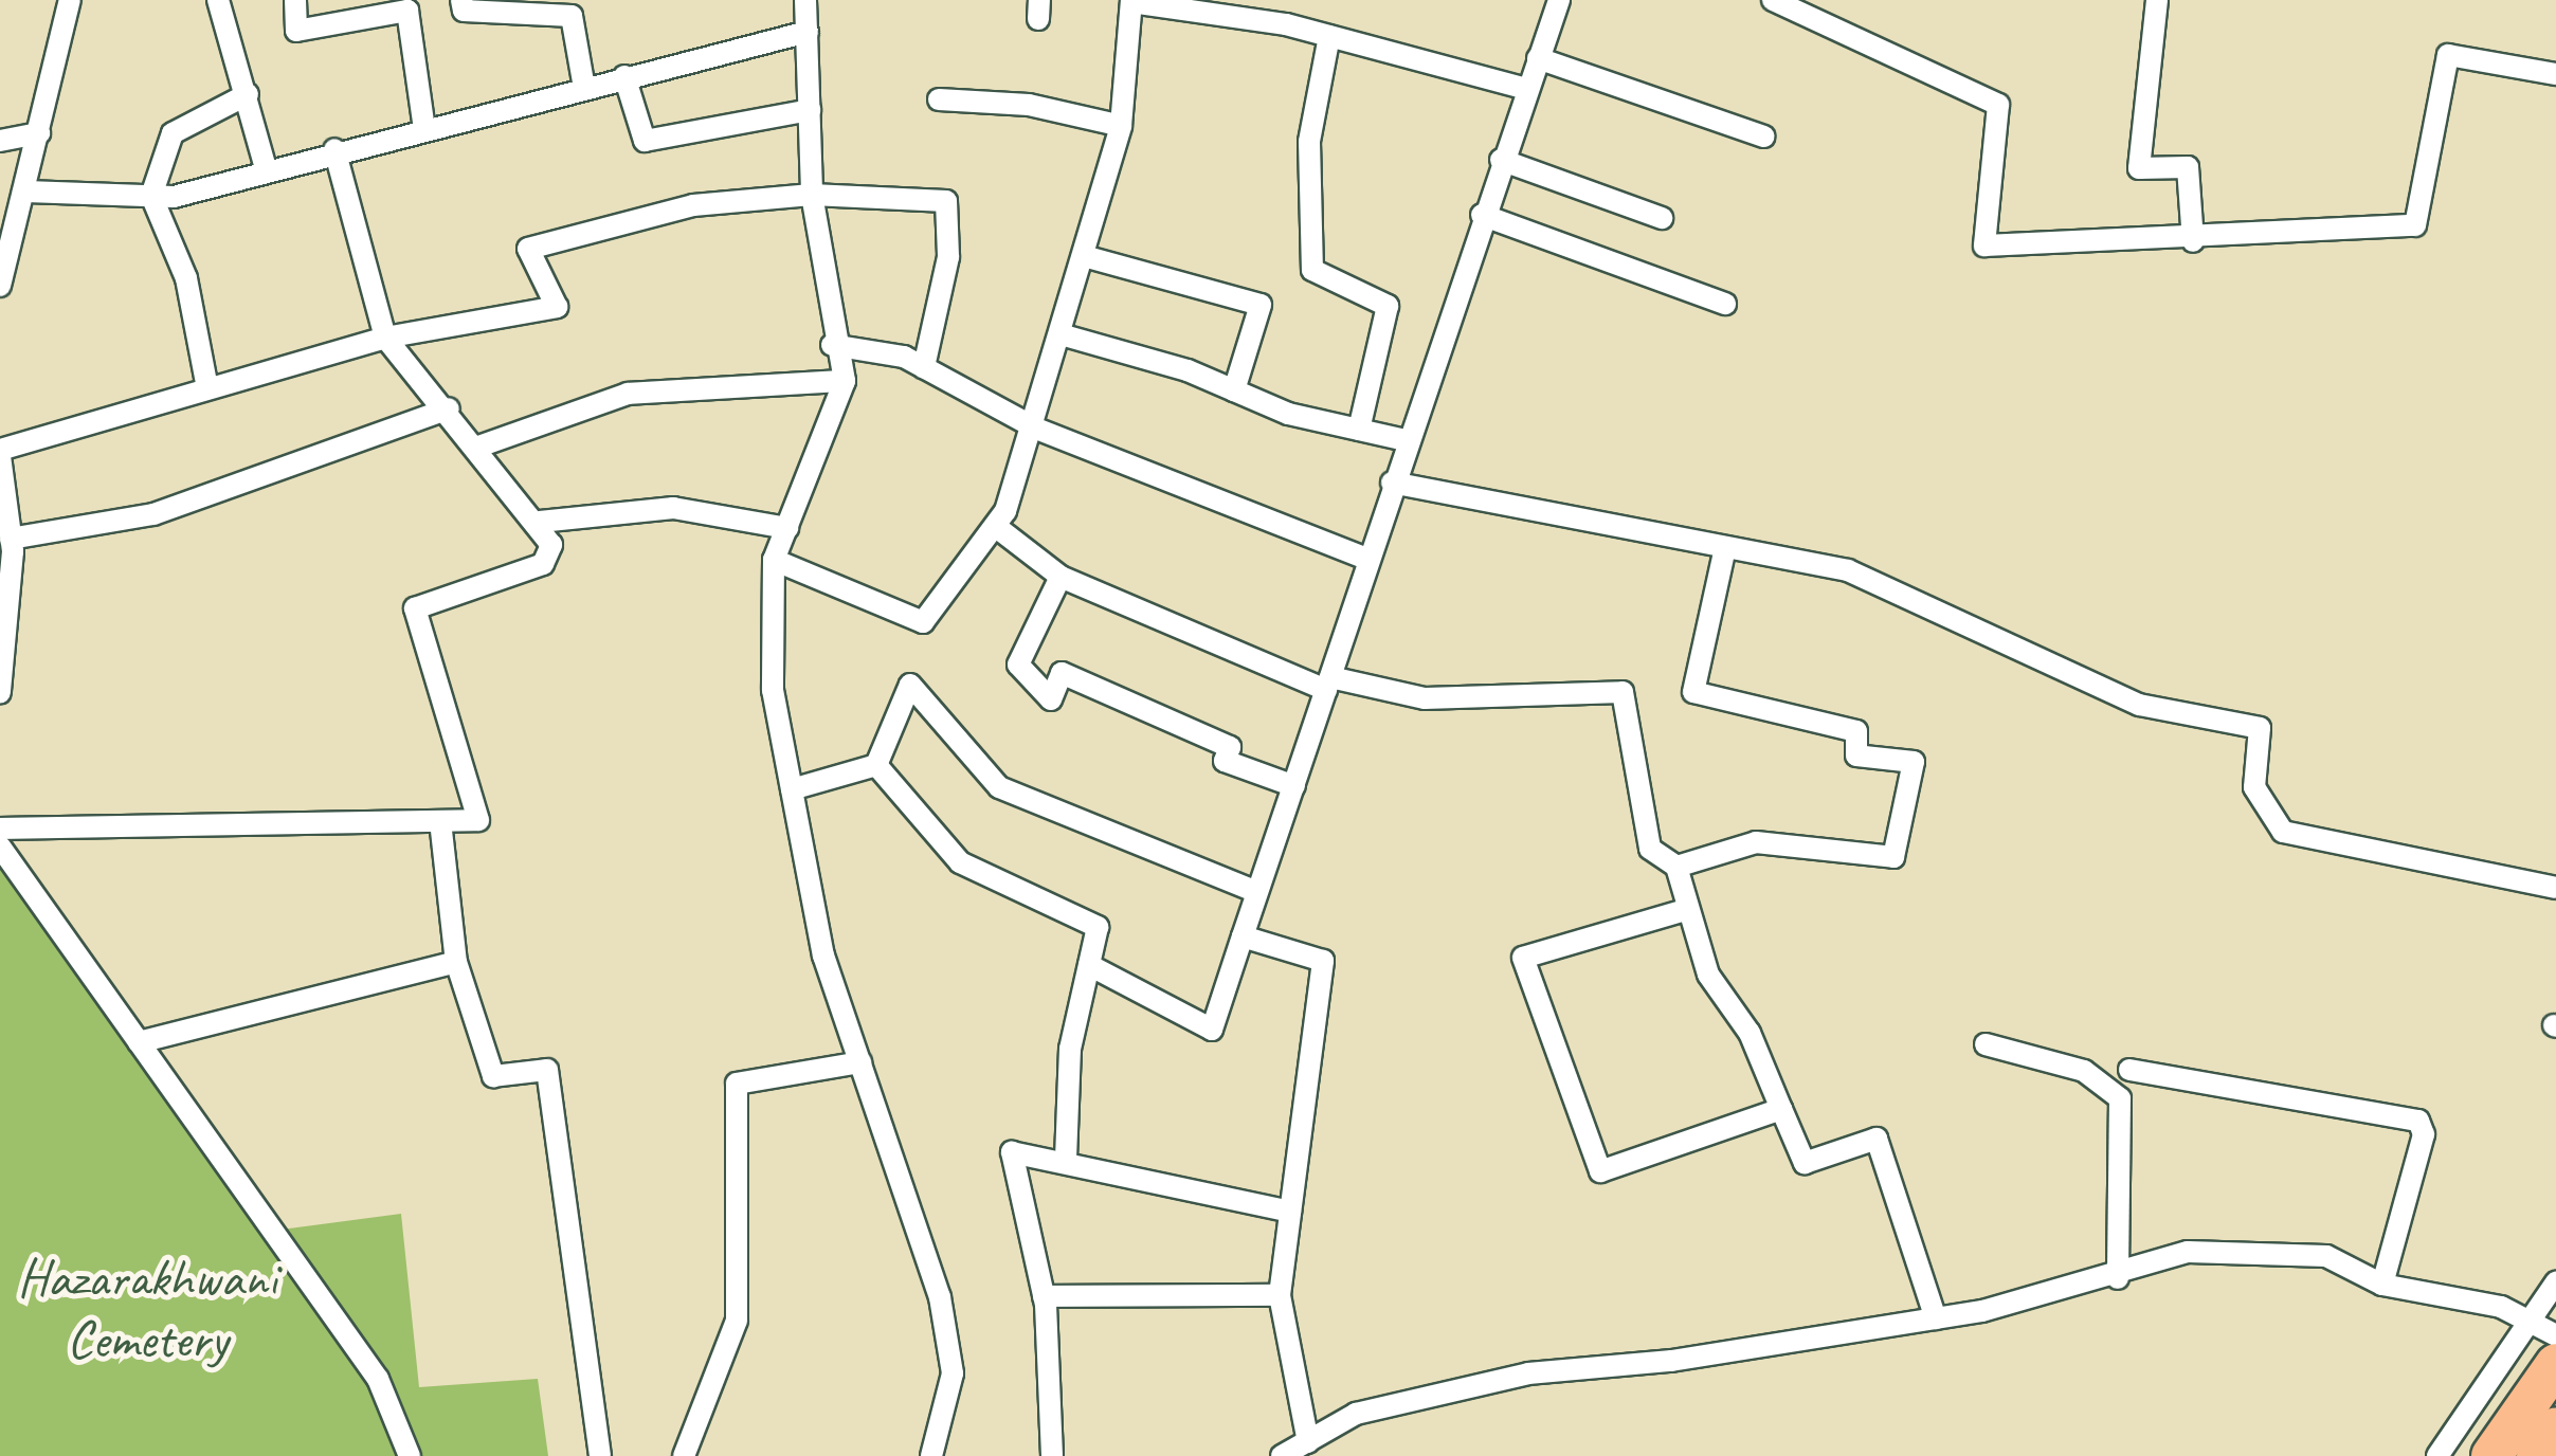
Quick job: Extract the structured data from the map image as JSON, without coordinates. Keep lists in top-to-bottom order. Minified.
{"parks":["Hazarakhwani Cemetery"]}
